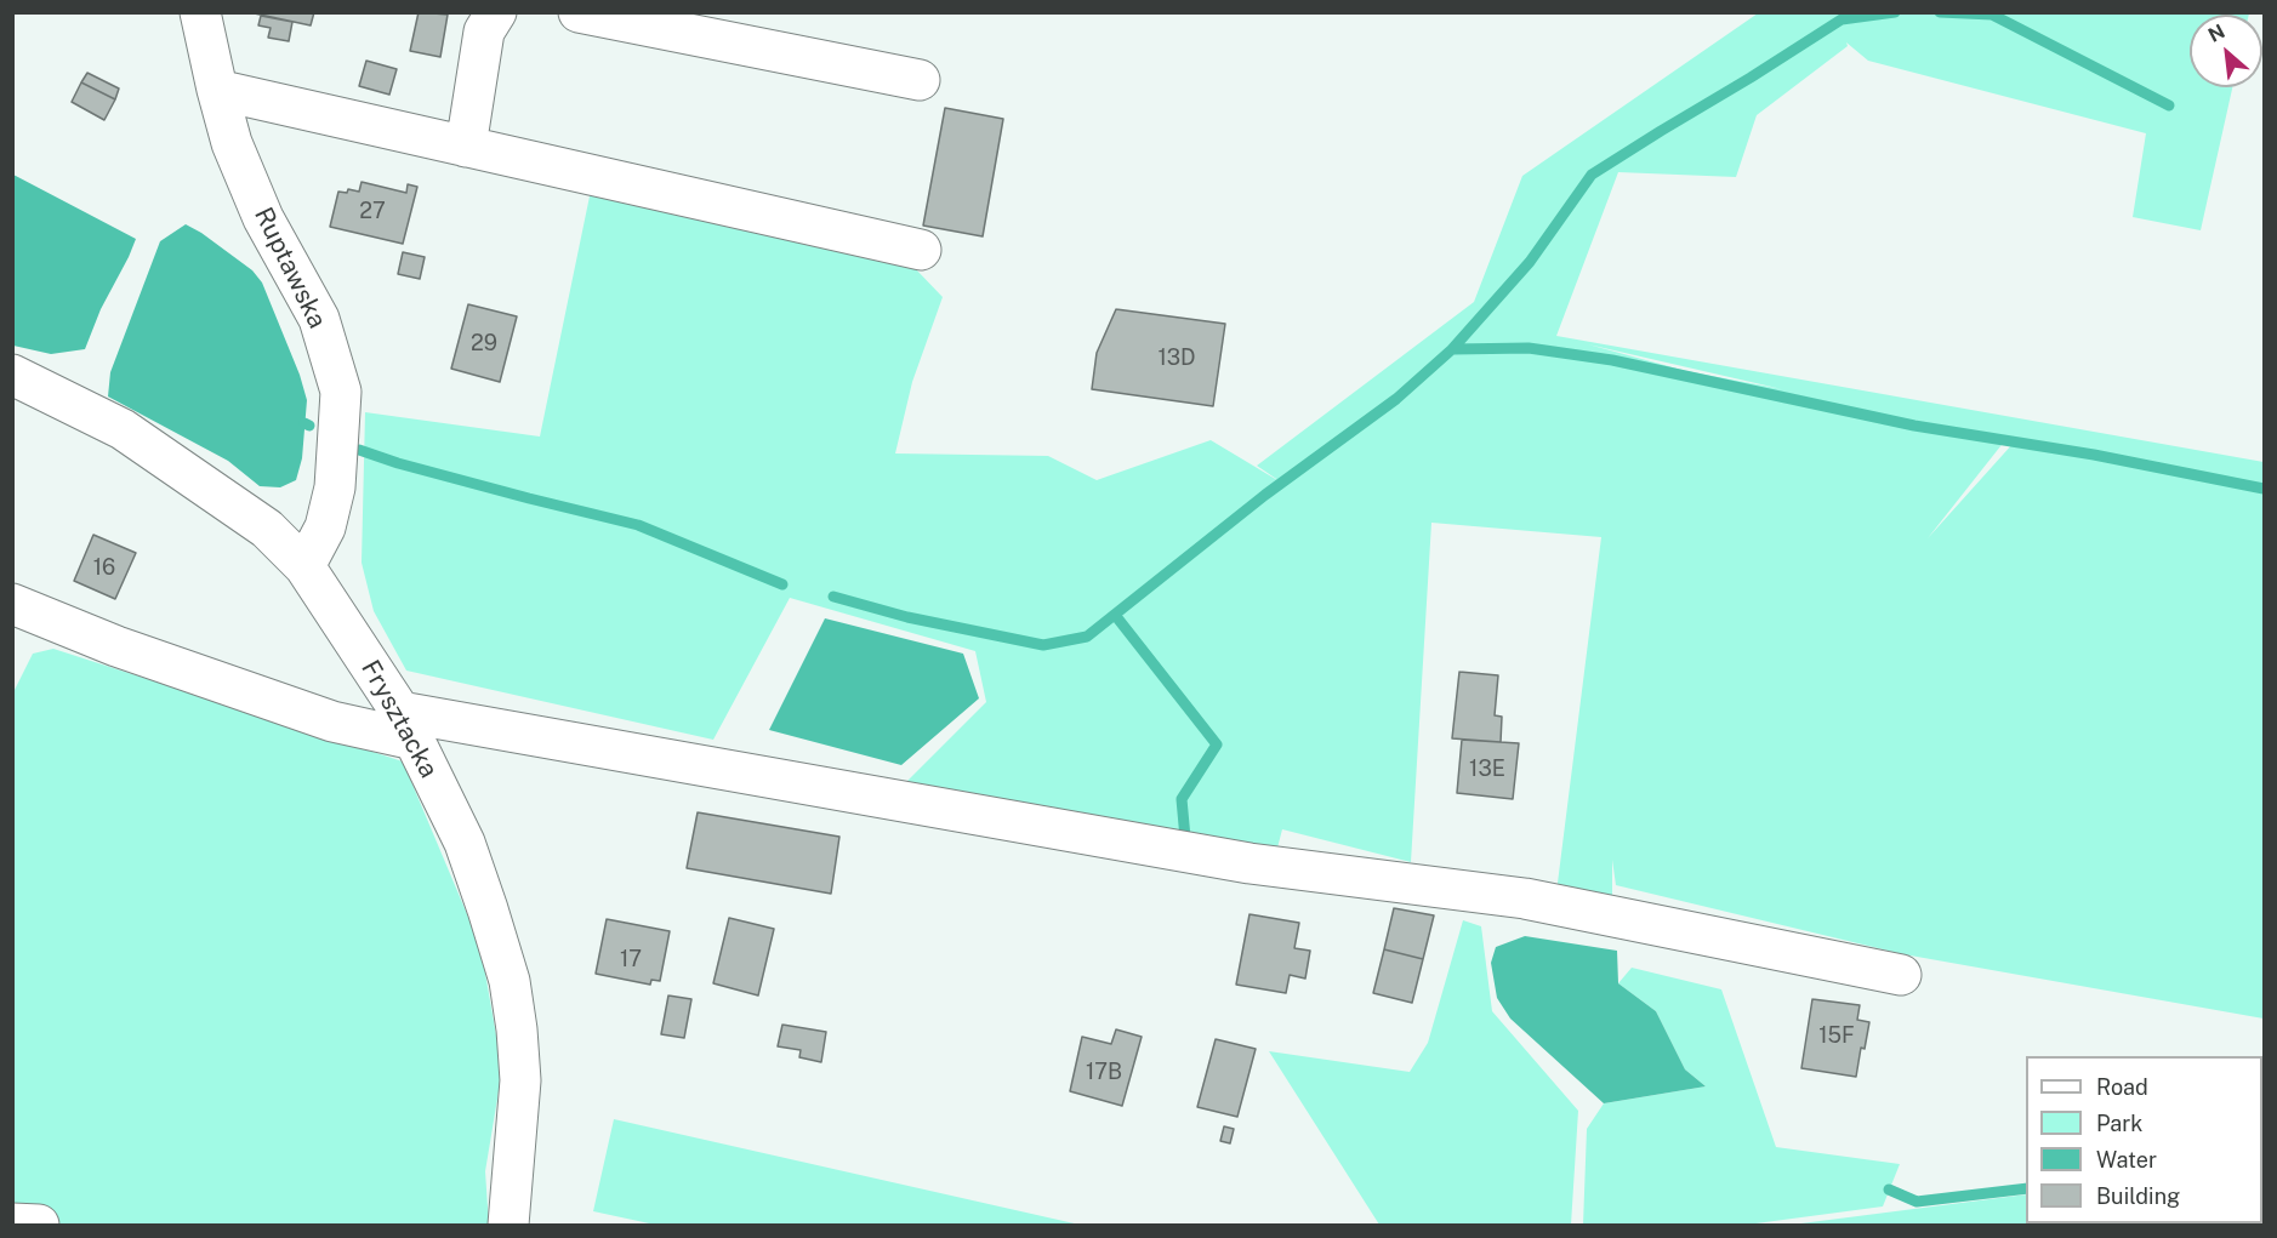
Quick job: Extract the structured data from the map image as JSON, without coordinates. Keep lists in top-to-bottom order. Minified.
{"streets":{"street":["Ruptawska","Frysztacka"]},"crossings":[["Ruptawska","Frysztacka"]],"house_numbers":["27","29","13D","16","13E","17","15F","17B"],"legend":["Road","Park","Water","Building"],"north":"top left"}
